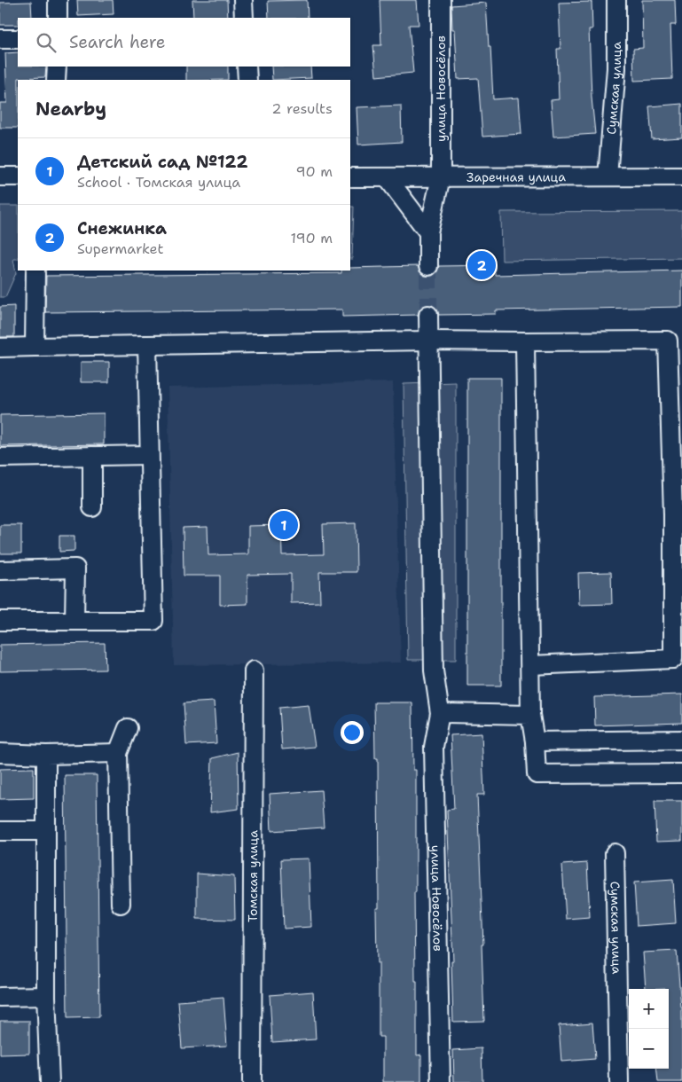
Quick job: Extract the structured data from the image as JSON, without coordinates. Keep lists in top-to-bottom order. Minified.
{"streets":{"street":["улица Новосёлов","Сумская улица","Заречная улица","Томская улица"]},"crossings":[["улица Новосёлов","Заречная улица"],["Сумская улица","Заречная улица"]],"page":{"search":"Search here","heading":["Nearby","2 results"],"list":[{"mark":"1","name":"Детский сад №122","note":"School · Томская улица","value":"90 m"},{"mark":"2","name":"Снежинка","note":"Supermarket","value":"190 m"}],"pins":["2","1"],"map_buttons":["+","−"]}}
